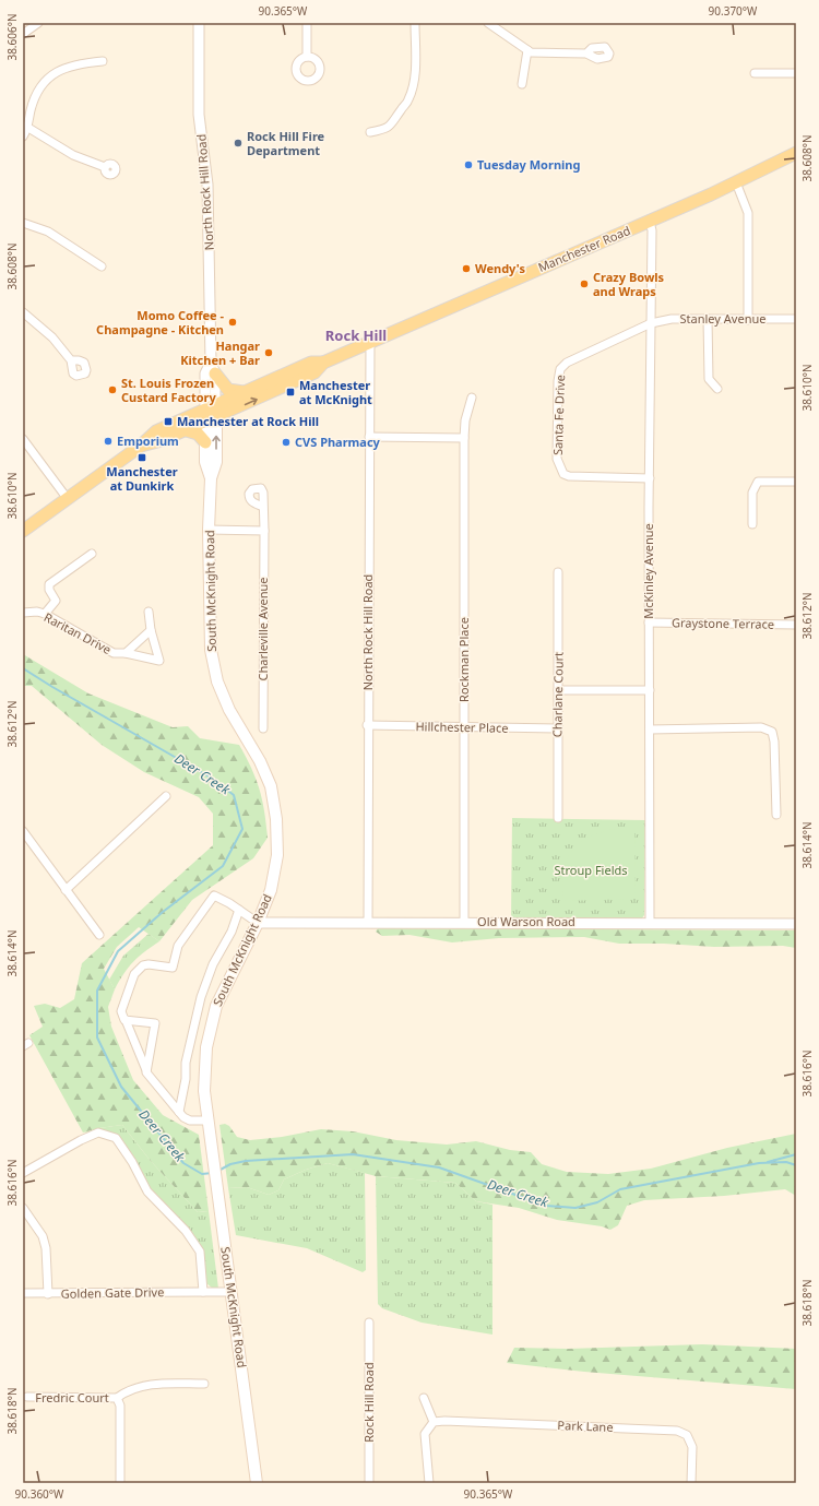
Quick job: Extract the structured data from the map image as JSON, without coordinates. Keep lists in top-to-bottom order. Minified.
{"streets":{"main road":["Manchester Road","South McKnight Road"],"street":["North Rock Hill Road","Stanley Avenue","Santa Fe Drive","McKinley Avenue","Graystone Terrace","Charleville Avenue","Raritan Drive","Rockman Place","Charlane Court","Hillchester Place","Old Warson Road","Golden Gate Drive","Fredric Court","Rock Hill Road","Park Lane"]},"crossings":[["North Rock Hill Road","Manchester Road"],["North Rock Hill Road","South McKnight Road"],["North Rock Hill Road","Hillchester Place"],["North Rock Hill Road","Old Warson Road"],["Manchester Road","McKinley Avenue"],["Manchester Road","South McKnight Road"],["Stanley Avenue","Santa Fe Drive"],["Stanley Avenue","McKinley Avenue"],["Santa Fe Drive","McKinley Avenue"],["McKinley Avenue","Graystone Terrace"],["McKinley Avenue","Old Warson Road"],["South McKnight Road","Old Warson Road"],["South McKnight Road","Golden Gate Drive"],["Rockman Place","Hillchester Place"],["Rockman Place","Old Warson Road"],["Charlane Court","Hillchester Place"]],"districts":["Rock Hill"],"water":["Deer Creek"],"parks":["Stroup Fields"],"places":{"other":["Rock Hill Fire Department","Tuesday Morning","Wendy's","Crazy Bowls and Wraps","Momo Coffee - Champagne - Kitchen","Hangar Kitchen + Bar","St. Louis Frozen Custard Factory","Emporium","CVS Pharmacy"],"transit":["Manchester at McKnight","Manchester at Rock Hill","Manchester at Dunkirk"]},"coordinates":["90.365°W","90.370°W","38.606°N","38.608°N","38.610°N","38.612°N","38.614°N","38.616°N","38.618°N","90.360°W"]}
